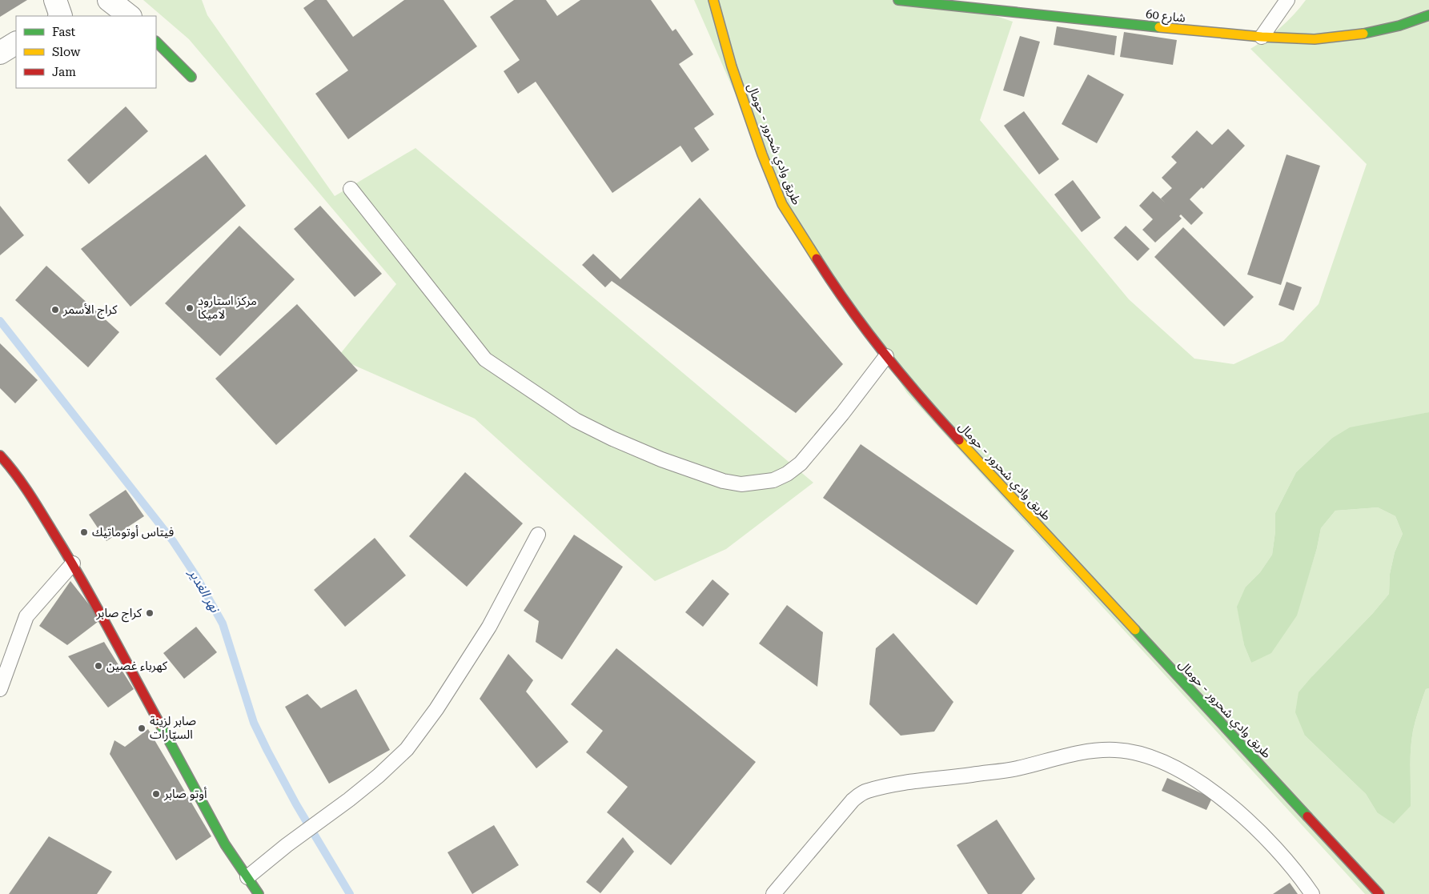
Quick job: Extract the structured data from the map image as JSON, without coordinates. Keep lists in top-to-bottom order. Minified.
{"streets":{"main road":["شارع 60","طريق وادي شحرور - حومال"]},"water":["نهر الغدير"],"places":["مركز استارود لاميكا","كراج الأسمر","فيتاس أوتوماتيك","كراج صابر","كهرباء غصين","صابر لزينة السيّارات","أوتو صابر"],"legend":["Fast","Slow","Jam"]}
